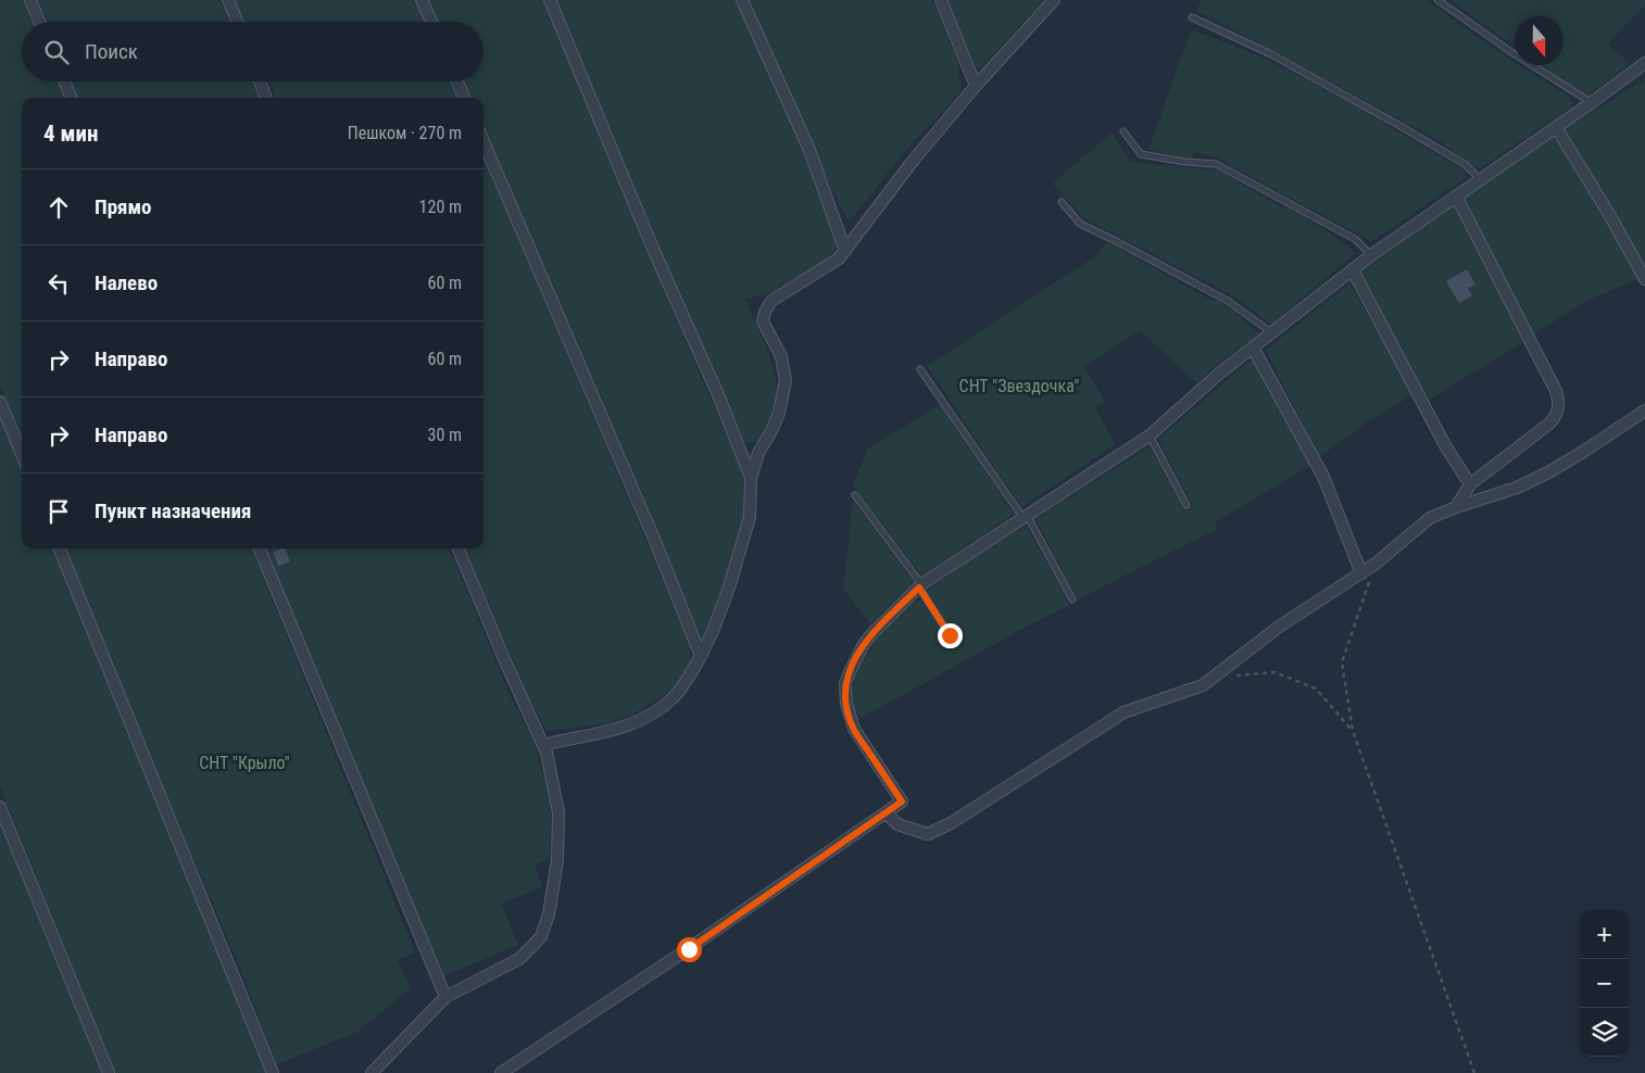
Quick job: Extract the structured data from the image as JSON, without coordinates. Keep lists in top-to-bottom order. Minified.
{"parks":["СНТ \"Звездочка\"","СНТ \"Крыло\""],"north":"bottom","page":{"search":"Поиск","heading":["4 мин","Пешком · 270 m"],"list":[["Прямо","120 m"],["Налево","60 m"],["Направо","60 m"],["Направо","30 m"],"Пункт назначения"],"map_buttons":["+","−"]}}
